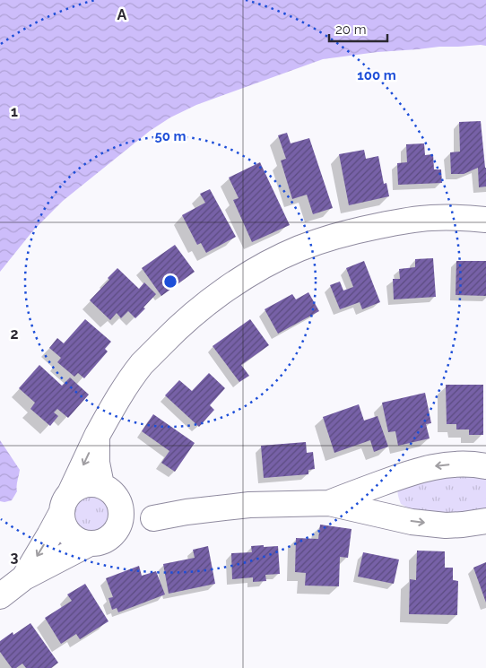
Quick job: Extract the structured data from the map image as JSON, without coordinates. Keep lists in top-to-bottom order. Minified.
{"scale_bar":"20 m","grid":{"columns":["A"],"rows":["1","2","3"]},"rings":["100 m","50 m"]}
